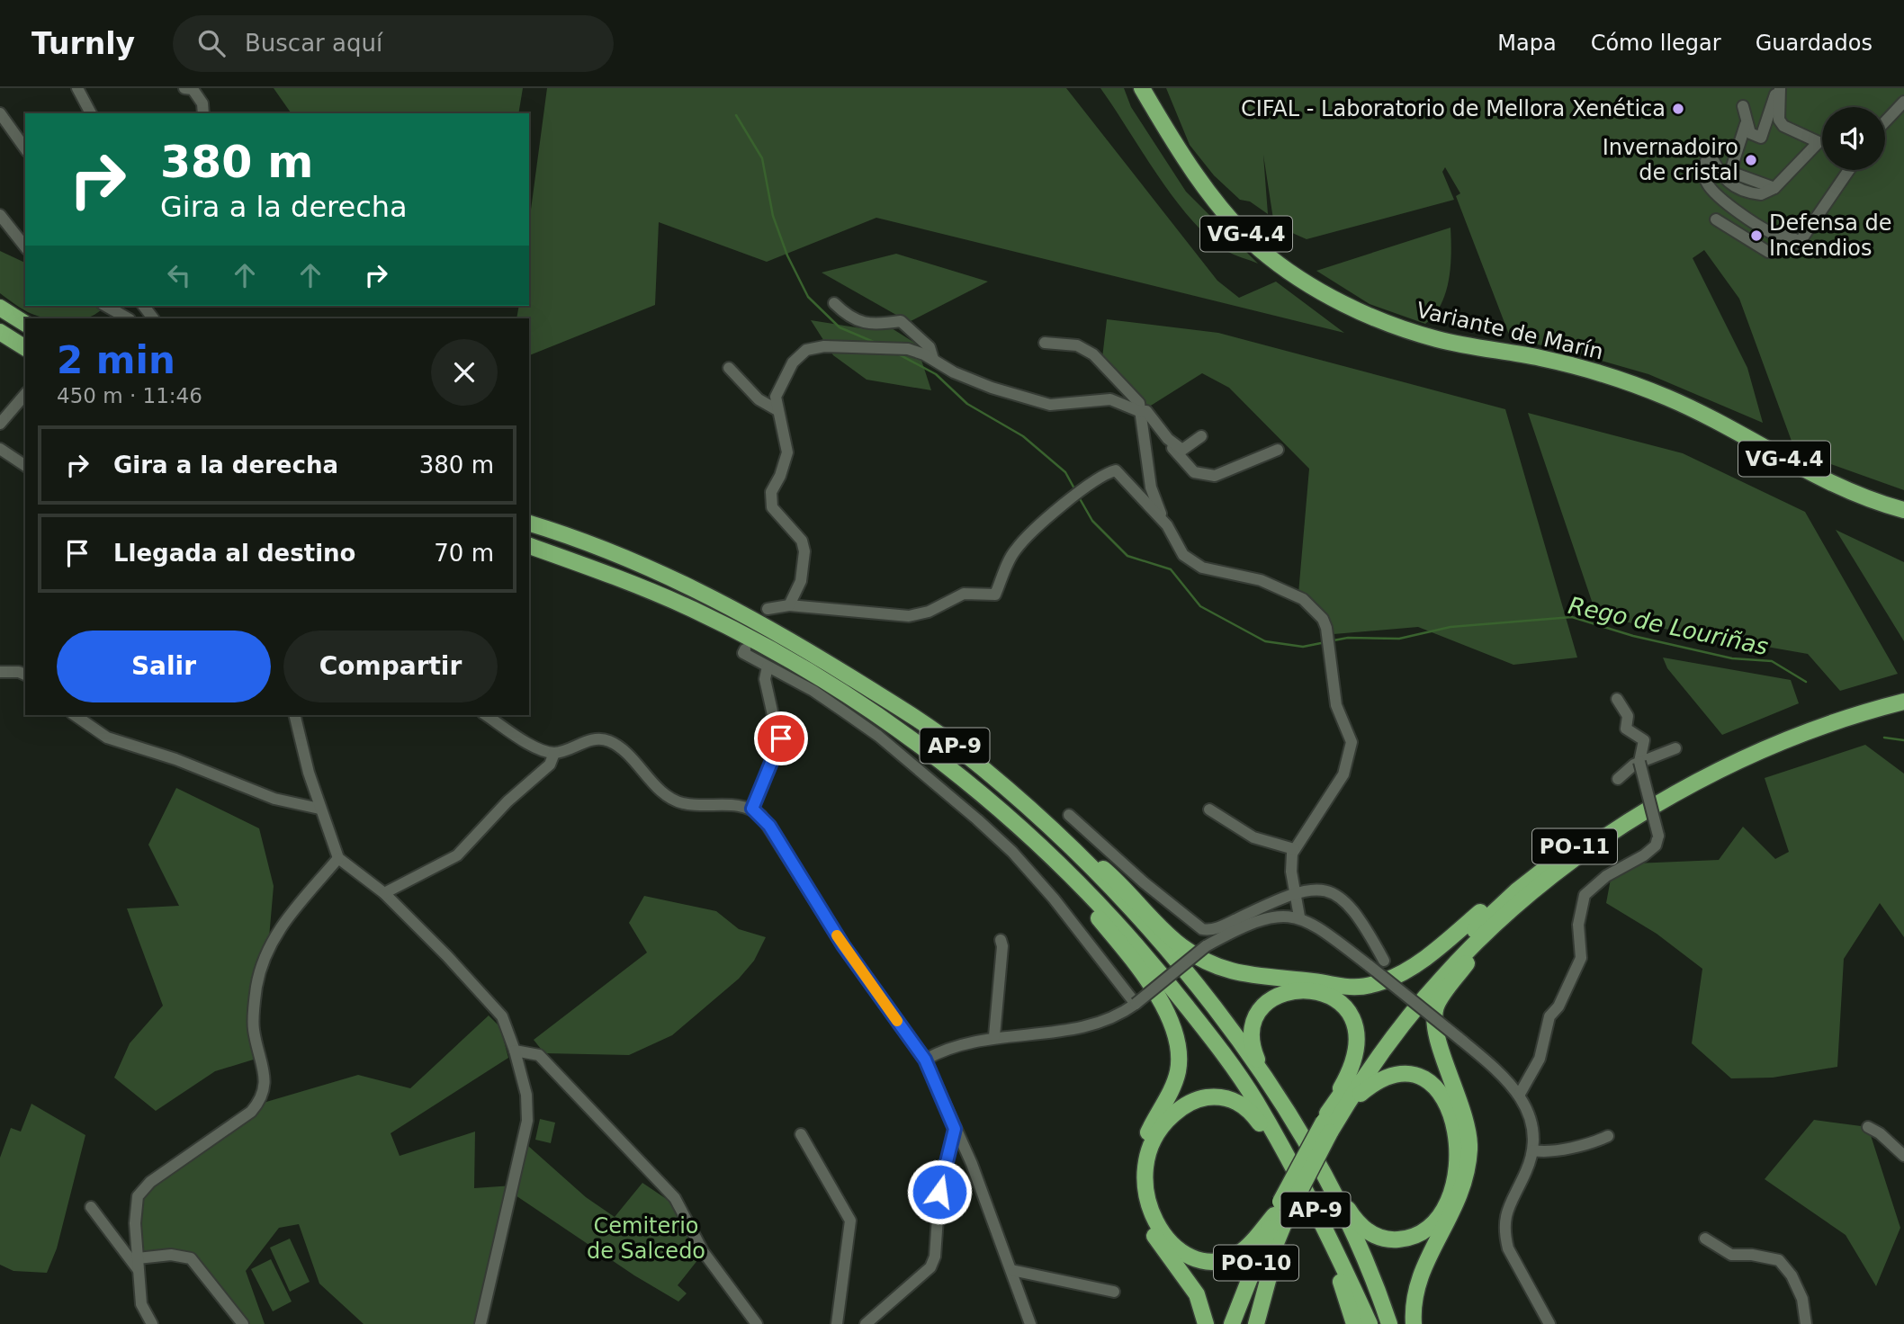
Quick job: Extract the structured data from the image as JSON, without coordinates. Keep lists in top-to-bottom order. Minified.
{"streets":{"highway":["VG-4.4","Variante de Marín","AP-9","PO-11","PO-10"]},"crossings":[["PO-11","PO-10"]],"water":["Rego de Louriñas"],"parks":["Cemiterio de Salcedo"],"places":["CIFAL - Laboratorio de Mellora Xenética","Invernadoiro de cristal","Defensa de Incendios"],"page":{"header":"Turnly","search":"Buscar aquí","nav":["Mapa","Cómo llegar","Guardados"],"turn":["380 m","Gira a la derecha"],"heading":["2 min","450 m · 11:46"],"list":[{"name":"Gira a la derecha","value":"380 m"},{"name":"Llegada al destino","value":"70 m"}],"buttons":["Salir","Compartir"]}}
